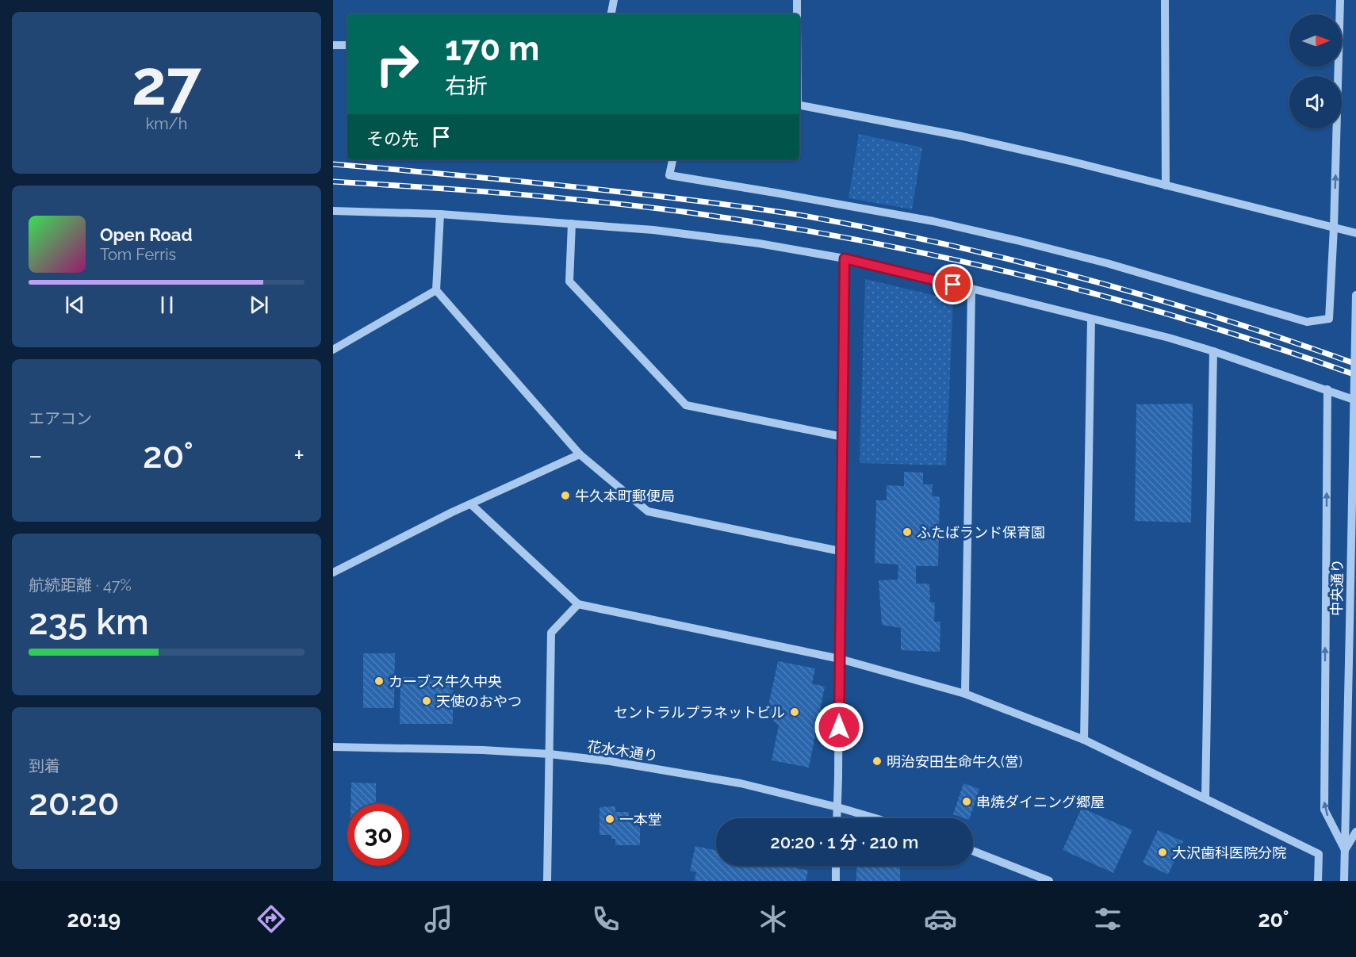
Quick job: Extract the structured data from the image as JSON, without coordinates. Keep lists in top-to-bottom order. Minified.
{"streets":{"street":["中央通り","花水木通り"]},"places":["牛久本町郵便局","ふたばランド保育園","カーブス牛久中央","天使のおやつ","セントラルプラネットビル","明治安田生命牛久(営)","串焼ダイニング郷屋","一本堂","大沢歯科医院分院"],"north":"right","page":{"tile":[["27","km/h"],"エアコン",["航続距離 · 47%","235 km"],["到着","20:20"]],"turn":["170 m","右折"],"then":"その先","song":["Open Road","Tom Ferris"],"heat":["−","20°","+"],"limit":"30","trip":"20:20 · 1 分 · 210 m","tabs":["20:19","20°"]}}
